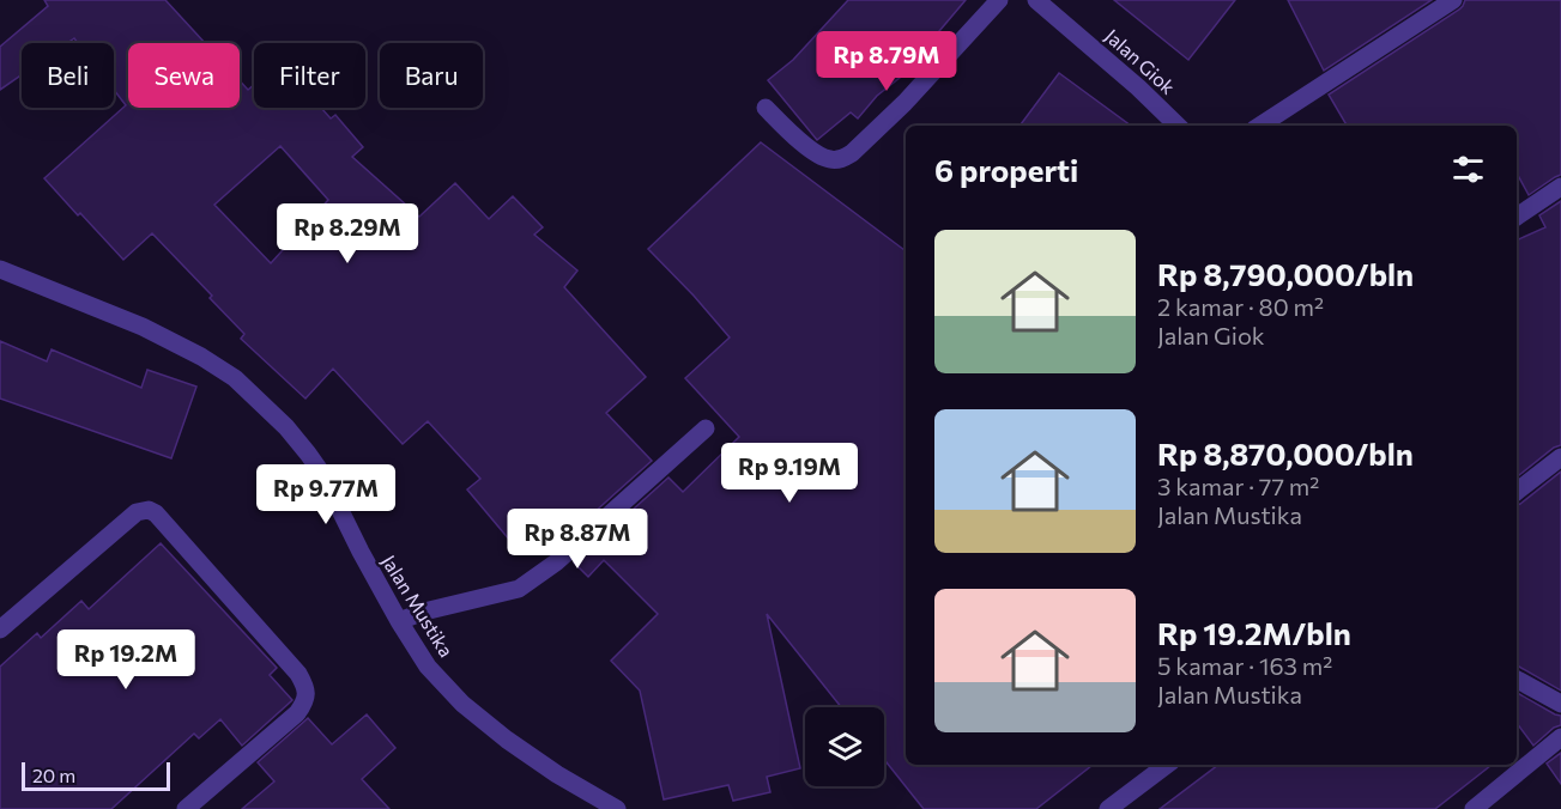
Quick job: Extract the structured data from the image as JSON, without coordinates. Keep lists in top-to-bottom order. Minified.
{"streets":{"street":["Jalan Giok","Jalan Mustika"]},"scale_bar":"20 m","page":{"price":["Rp 8.79M","Rp 8.29M","Rp 9.19M","Rp 9.77M","Rp 8.87M","Rp 19.2M"],"chip":["Beli","Sewa","Filter","Baru"],"heading":"6 properti","list":[{"name":"Rp 8,790,000/bln","note":"2 kamar · 80 m² · Jalan Giok"},{"name":"Rp 8,870,000/bln","note":"3 kamar · 77 m² · Jalan Mustika"},{"name":"Rp 19.2M/bln","note":"5 kamar · 163 m² · Jalan Mustika"}],"scale":"20 m"}}
